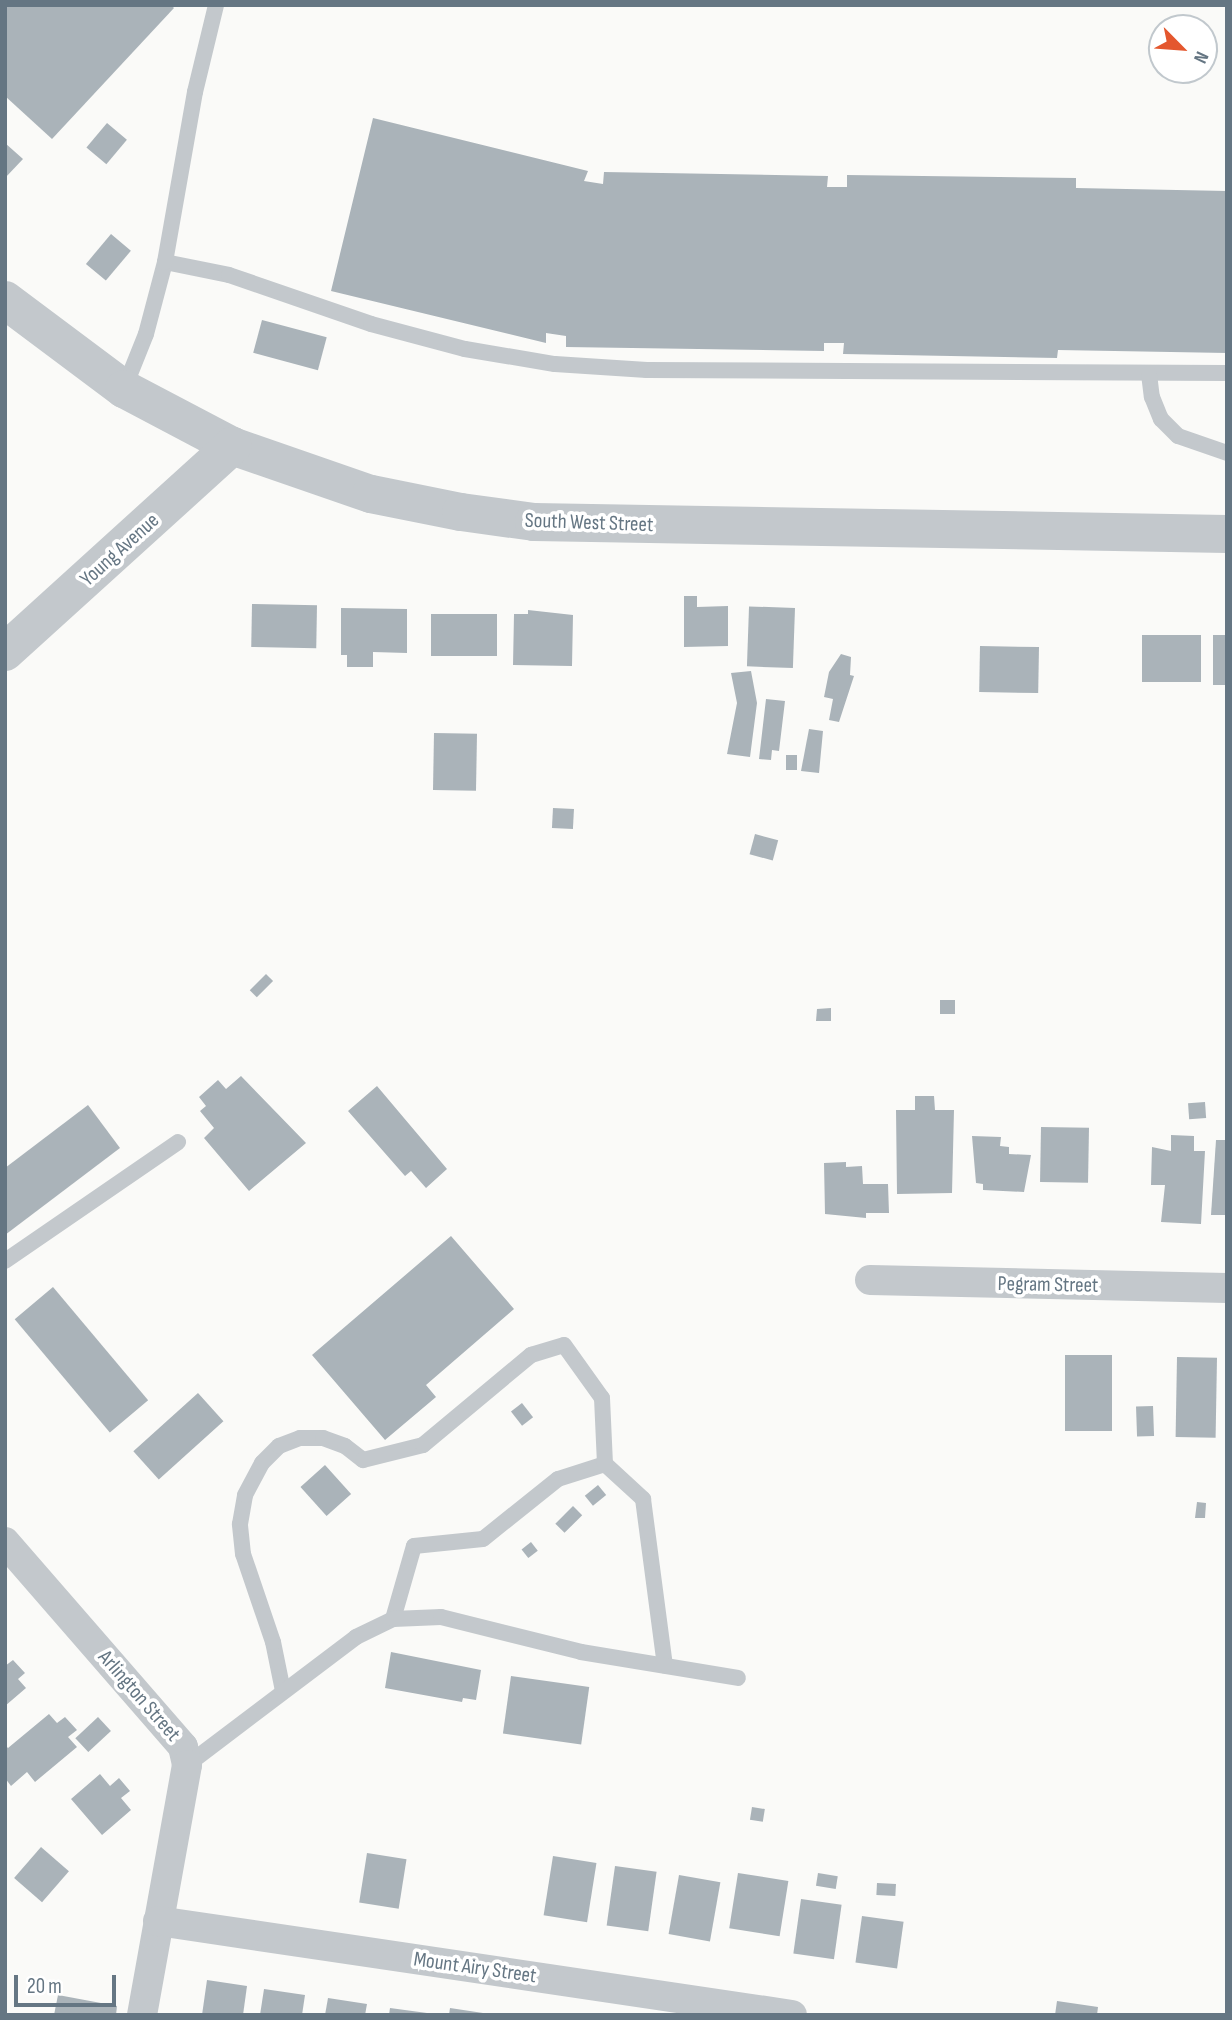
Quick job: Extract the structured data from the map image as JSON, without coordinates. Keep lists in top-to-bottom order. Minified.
{"streets":{"street":["South West Street","Young Avenue","Pegram Street","Arlington Street","Mount Airy Street"]},"crossings":[["South West Street","Young Avenue"],["Arlington Street","Mount Airy Street"]],"scale_bar":"20 m","north":"bottom right"}
